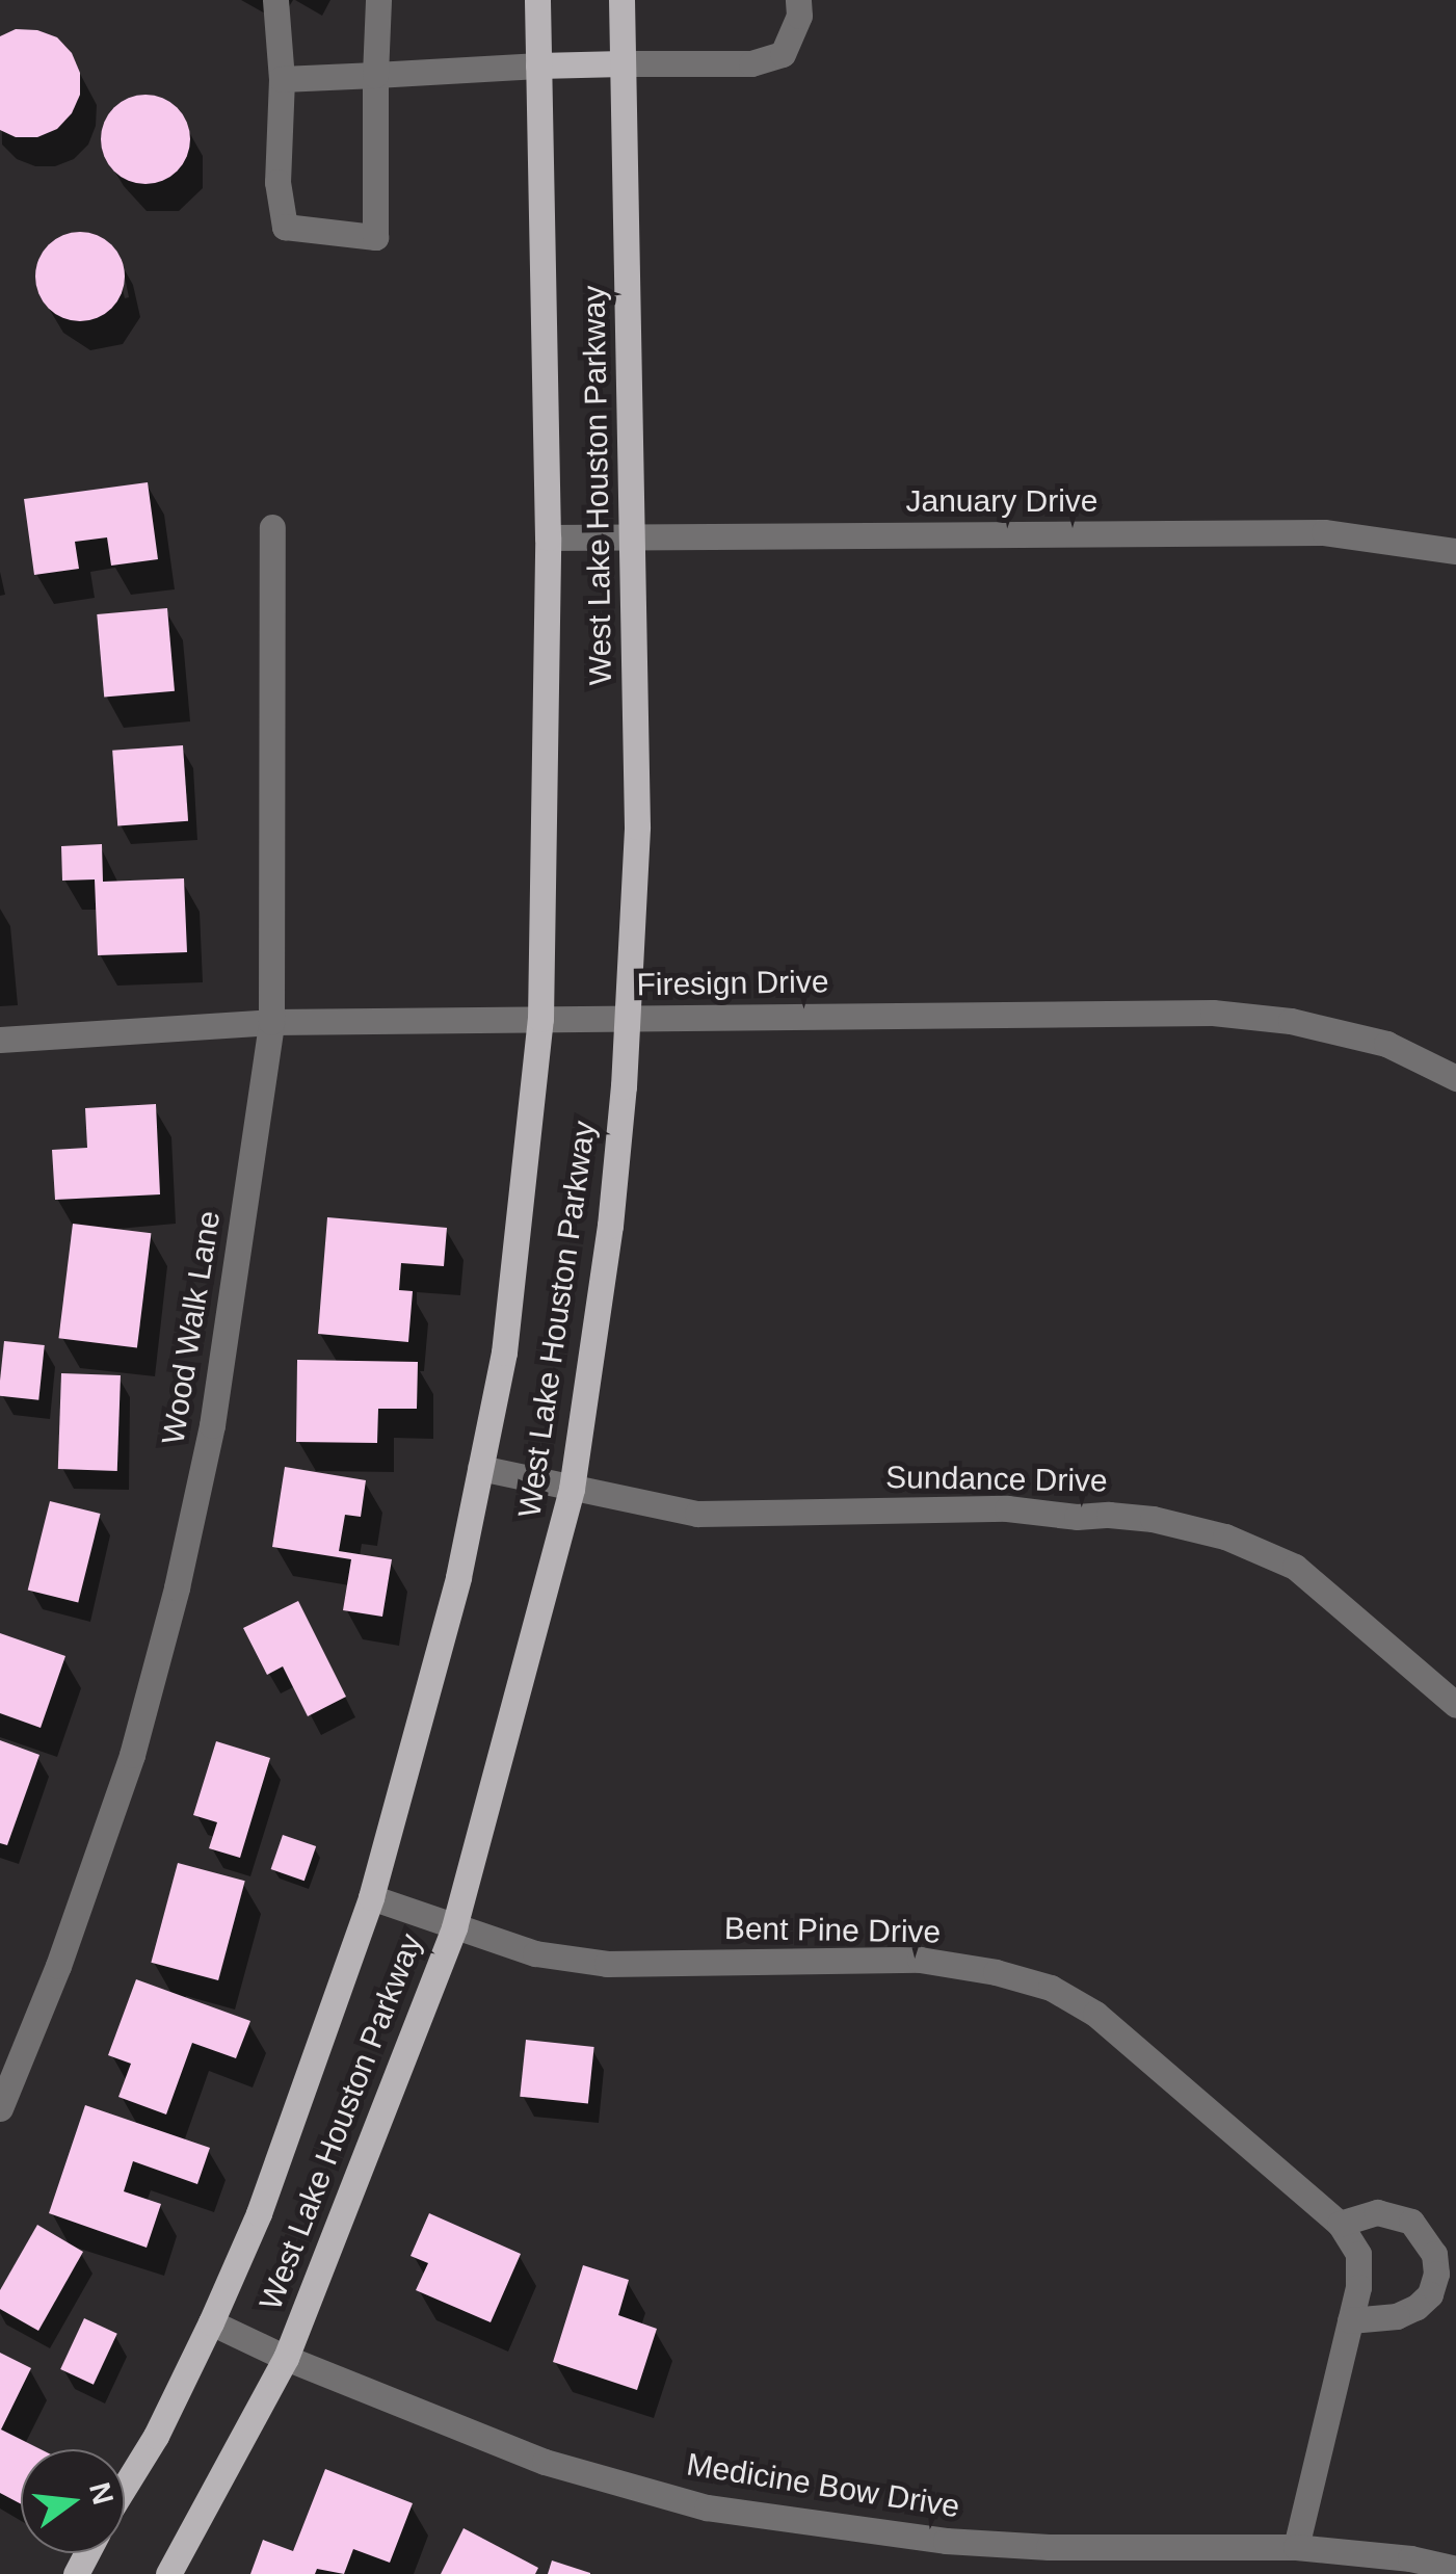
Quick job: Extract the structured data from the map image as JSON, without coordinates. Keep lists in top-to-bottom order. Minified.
{"streets":{"main road":["West Lake Houston Parkway"],"street":["January Drive","Firesign Drive","Wood Walk Lane","Sundance Drive","Bent Pine Drive","Medicine Bow Drive"]},"crossings":[["West Lake Houston Parkway","January Drive"],["West Lake Houston Parkway","Firesign Drive"],["West Lake Houston Parkway","Sundance Drive"],["West Lake Houston Parkway","Bent Pine Drive"],["West Lake Houston Parkway","Medicine Bow Drive"],["Firesign Drive","Wood Walk Lane"],["Bent Pine Drive","Medicine Bow Drive"]],"north":"right"}
